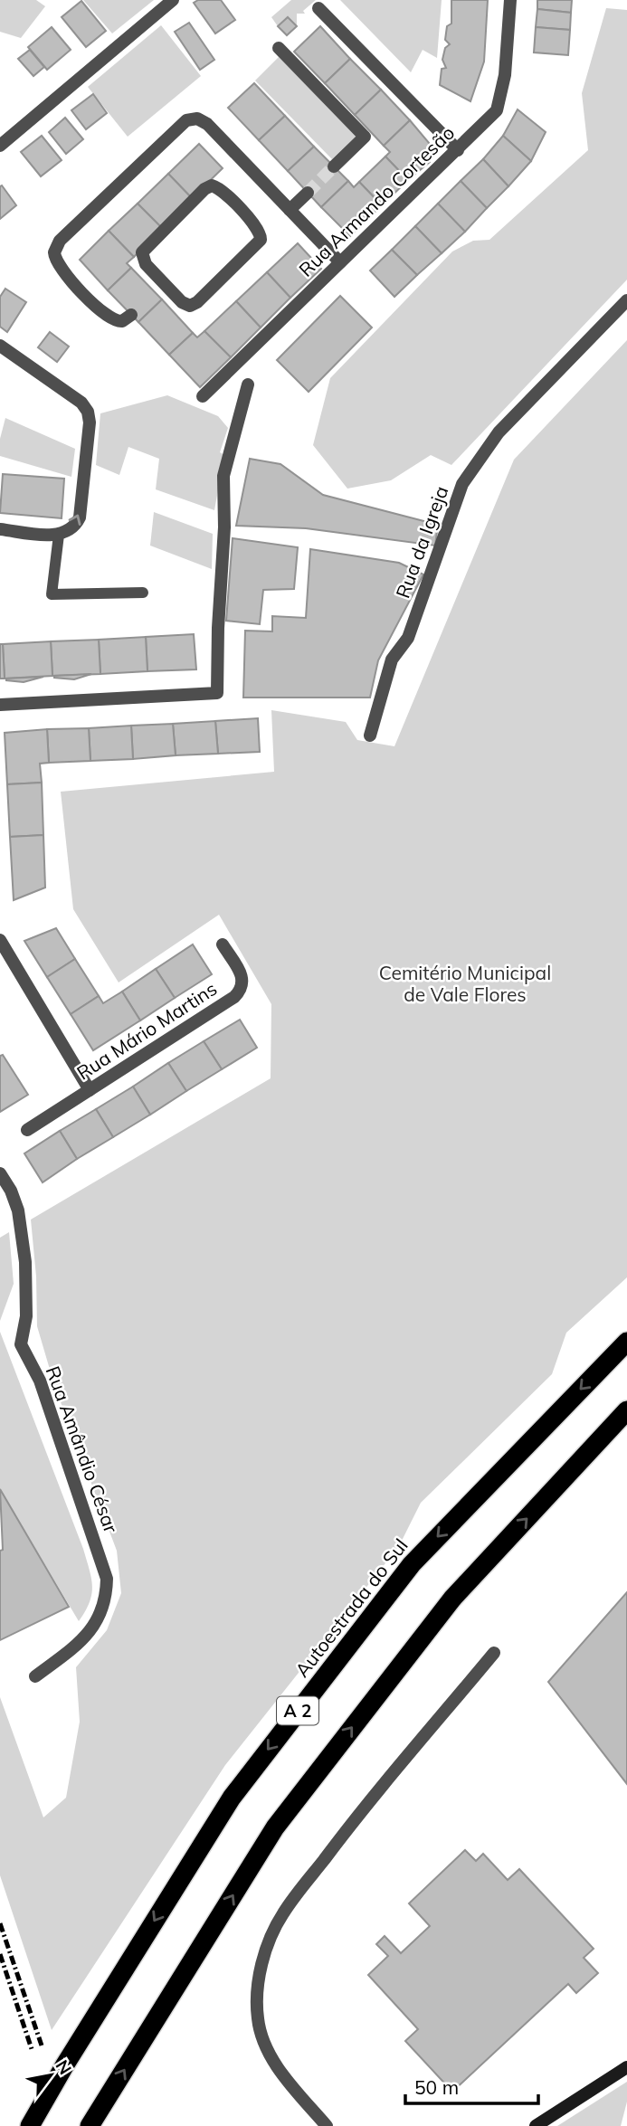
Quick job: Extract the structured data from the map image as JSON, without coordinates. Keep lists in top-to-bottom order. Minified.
{"streets":{"highway":["Autoestrada do Sul","A 2"],"street":["Rua Armando Cortesão","Rua da Igreja","Rua Mário Martins","Rua Amândio César"]},"parks":["Cemitério Municipal de Vale Flores"],"scale_bar":"50 m","north":"top right"}
